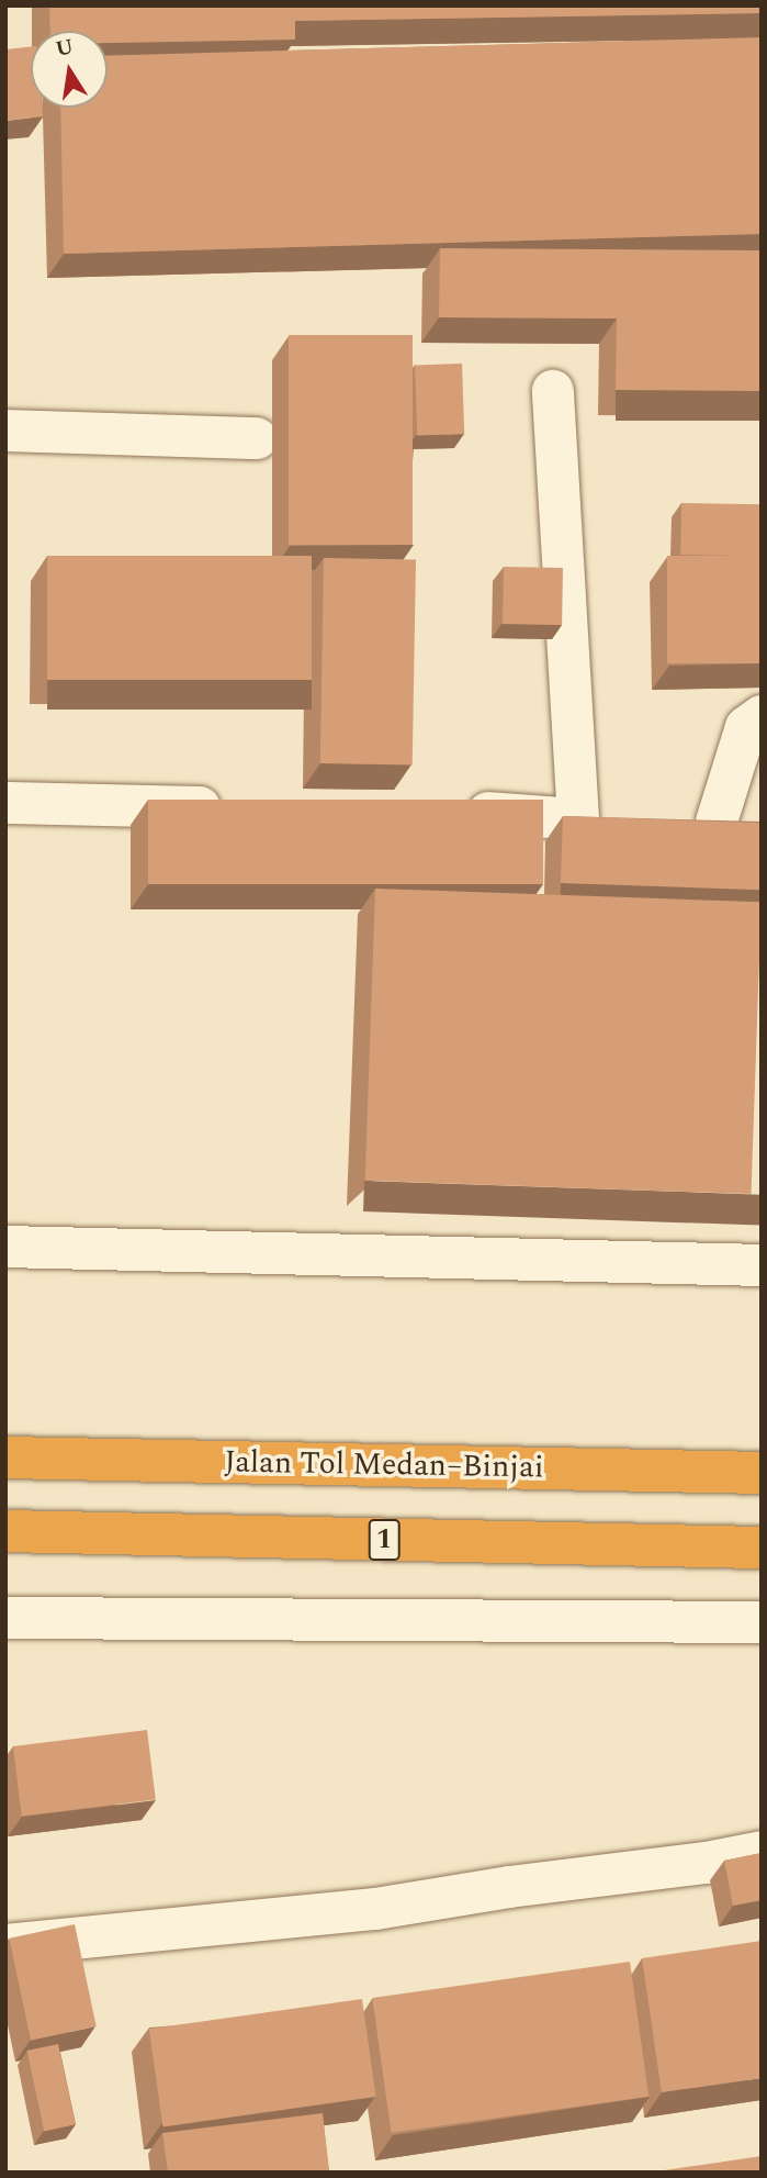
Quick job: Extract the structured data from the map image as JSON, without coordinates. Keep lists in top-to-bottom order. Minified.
{"streets":{"highway":["Jalan Tol Medan–Binjai","1"]},"north":"top"}
